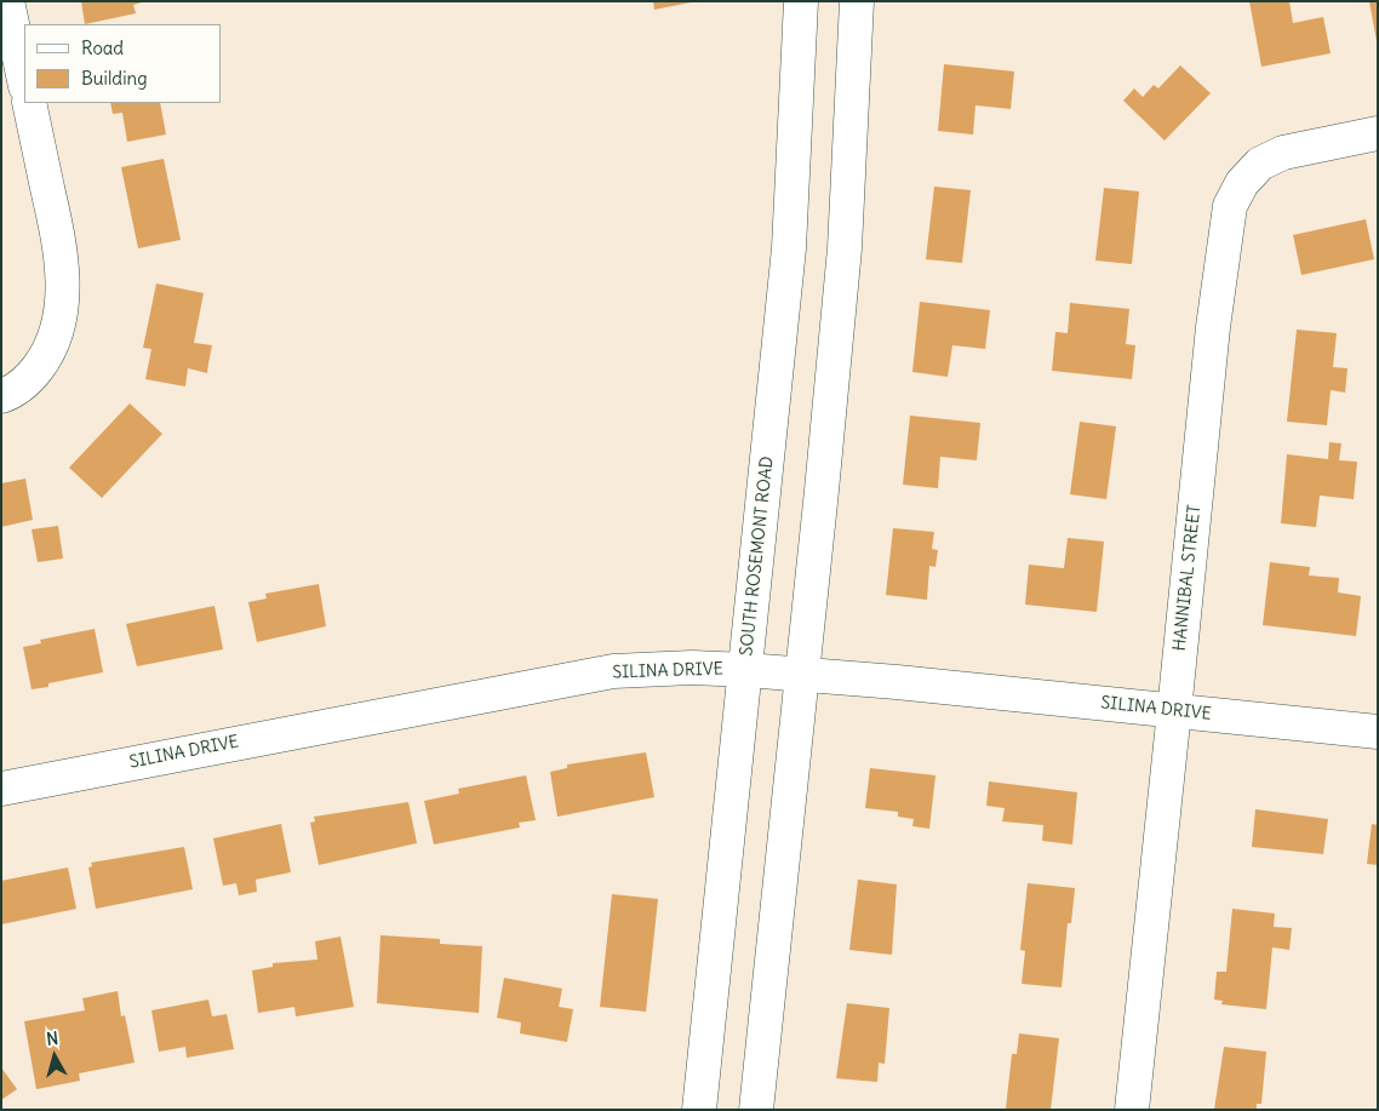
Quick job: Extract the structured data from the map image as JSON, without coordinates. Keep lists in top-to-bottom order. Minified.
{"streets":{"street":["SOUTH ROSEMONT ROAD","HANNIBAL STREET","SILINA DRIVE"]},"crossings":[["SOUTH ROSEMONT ROAD","SILINA DRIVE"],["HANNIBAL STREET","SILINA DRIVE"]],"legend":["Road","Building"],"north":"top"}
